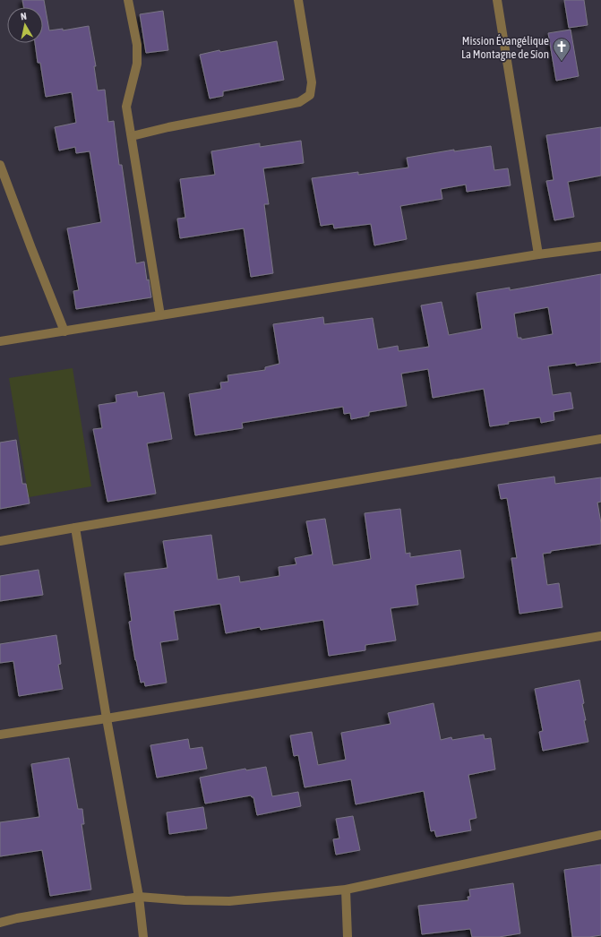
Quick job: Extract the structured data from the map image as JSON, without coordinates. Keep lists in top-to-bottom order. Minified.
{"places":{"church":["Mission Évangélique La Montagne de Sion"]},"north":"top"}
